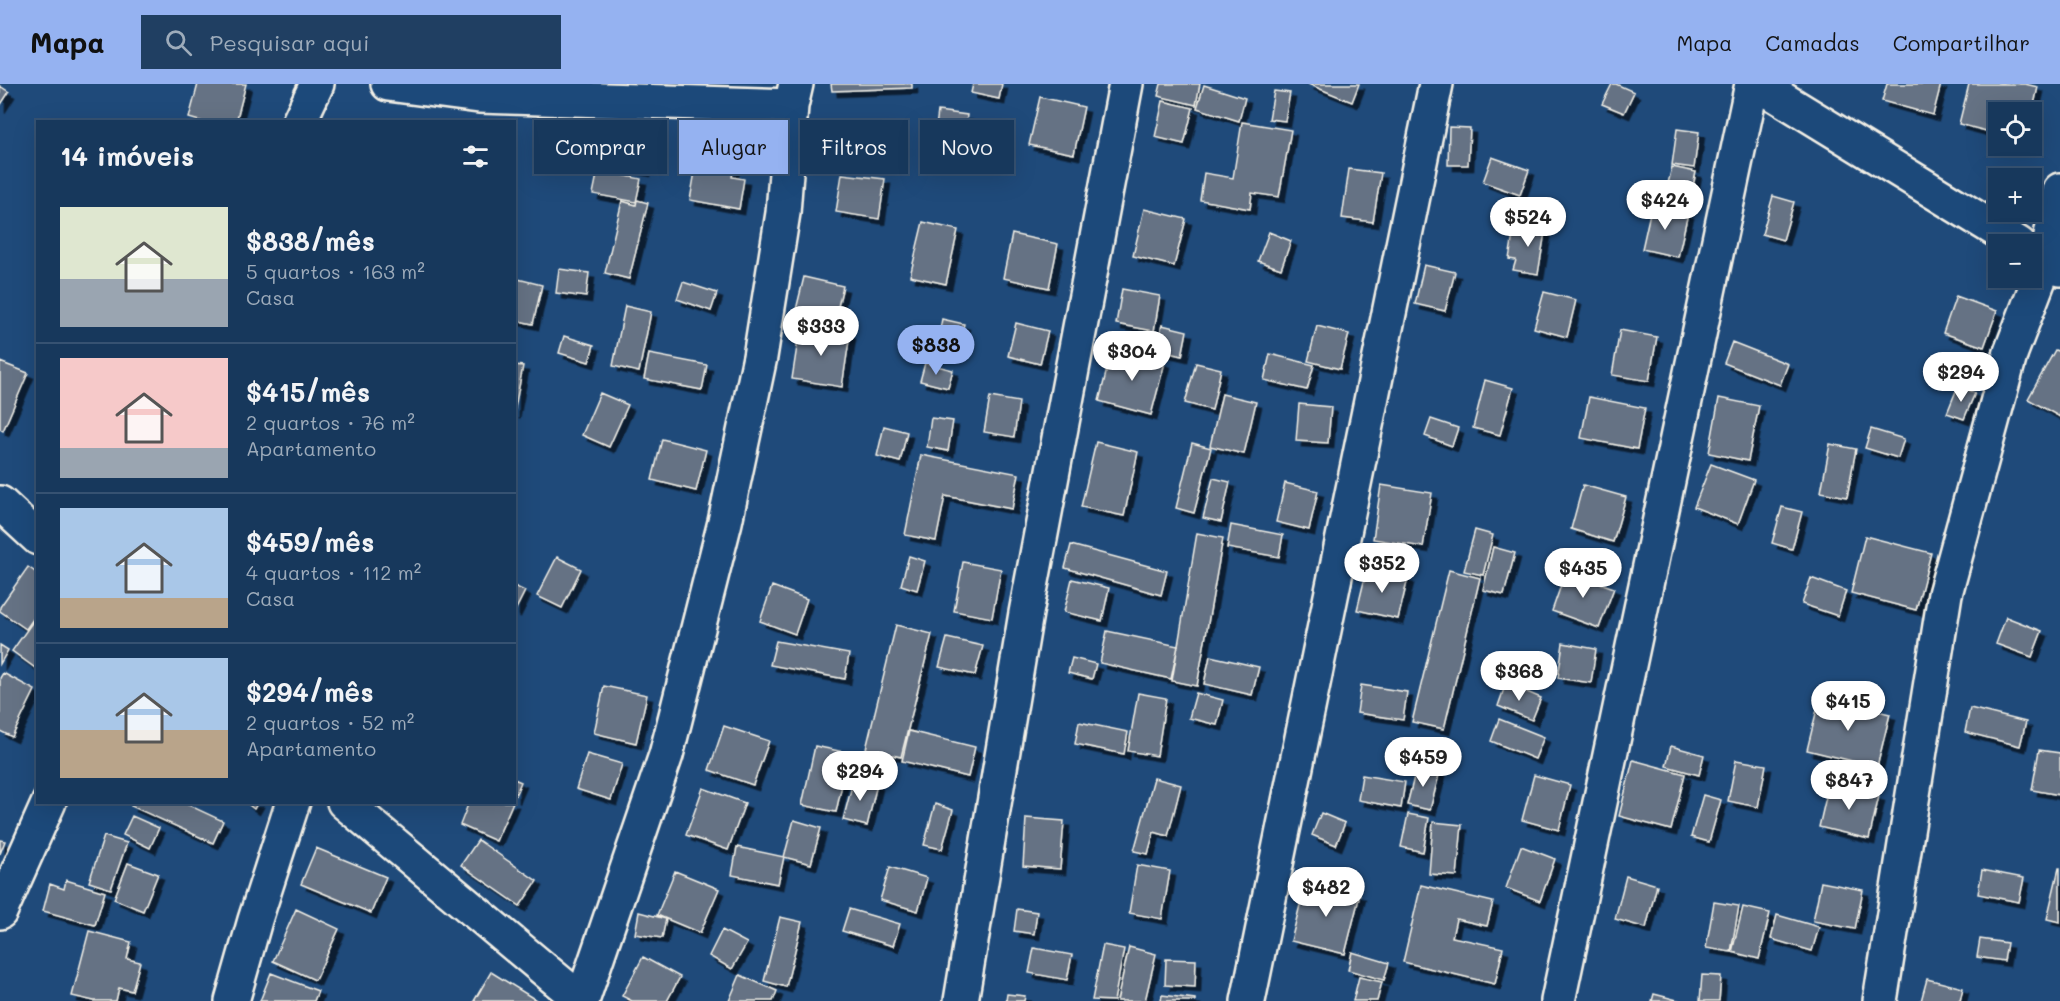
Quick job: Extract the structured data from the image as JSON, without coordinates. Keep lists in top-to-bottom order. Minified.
{"page":{"header":"Mapa","search":"Pesquisar aqui","nav":["Mapa","Camadas","Compartilhar"],"map_buttons":["+","−"],"chip":["Comprar","Alugar","Filtros","Novo"],"heading":"14 imóveis","price":["$424","$524","$333","$838","$304","$294","$352","$435","$368","$415","$459","$294","$847","$482"],"list":[{"name":"$838/mês","note":"5 quartos · 163 m² · Casa"},{"name":"$415/mês","note":"2 quartos · 76 m² · Apartamento"},{"name":"$459/mês","note":"4 quartos · 112 m² · Casa"},{"name":"$294/mês","note":"2 quartos · 52 m² · Apartamento"}]}}
